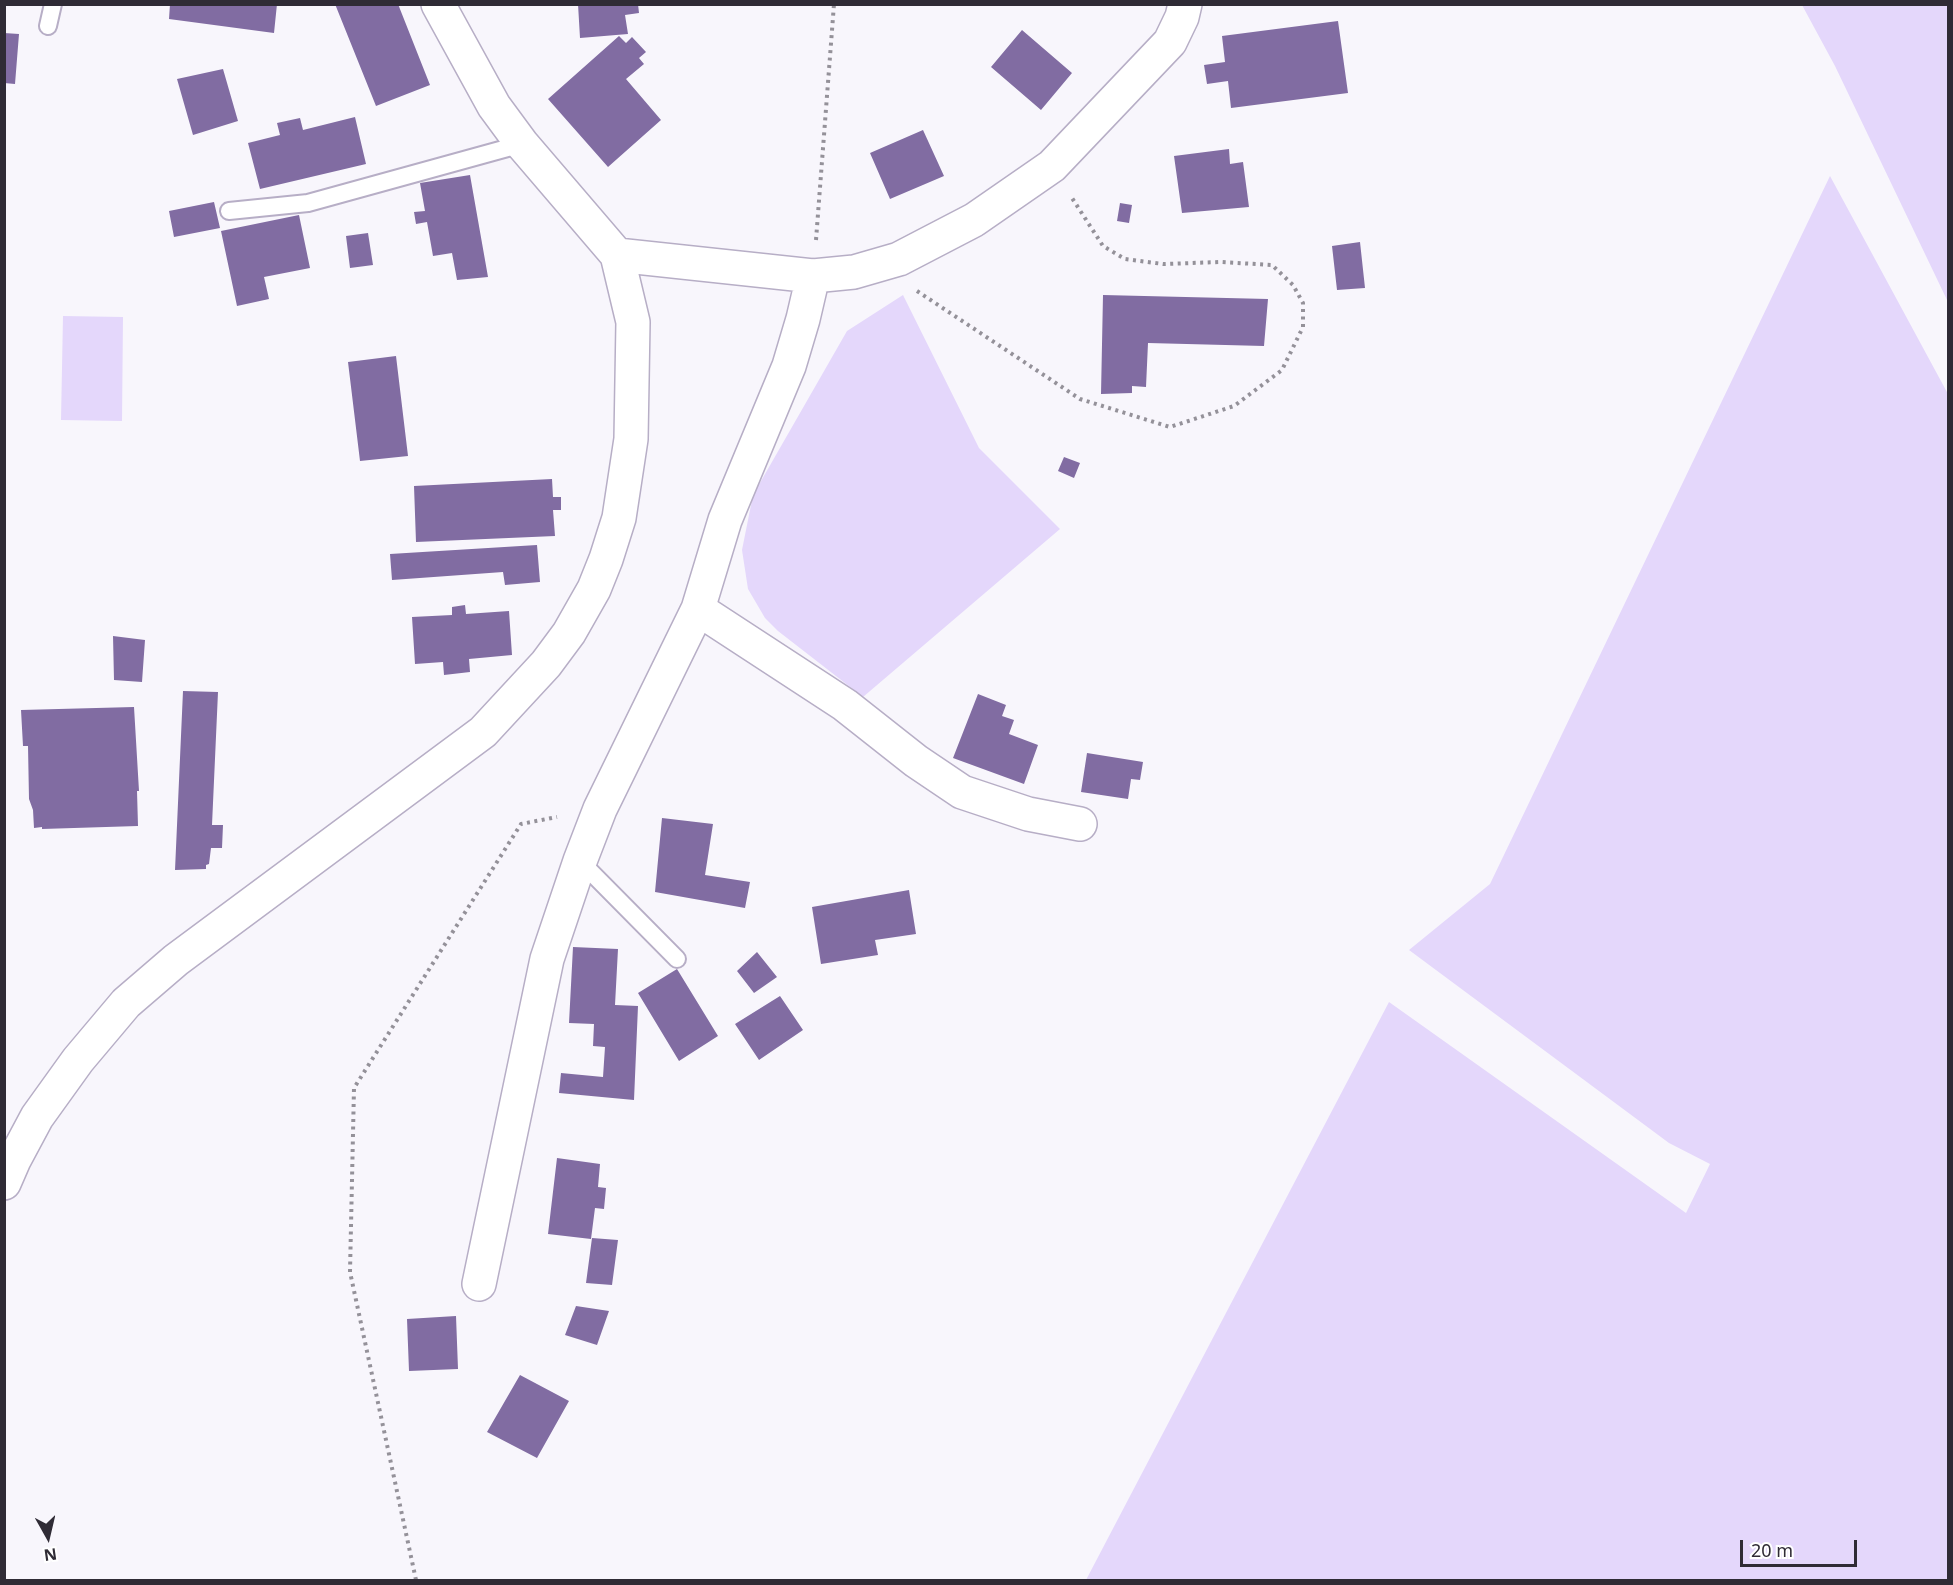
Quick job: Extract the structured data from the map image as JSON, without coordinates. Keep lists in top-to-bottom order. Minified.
{"scale_bar":"20 m","north":"bottom"}
